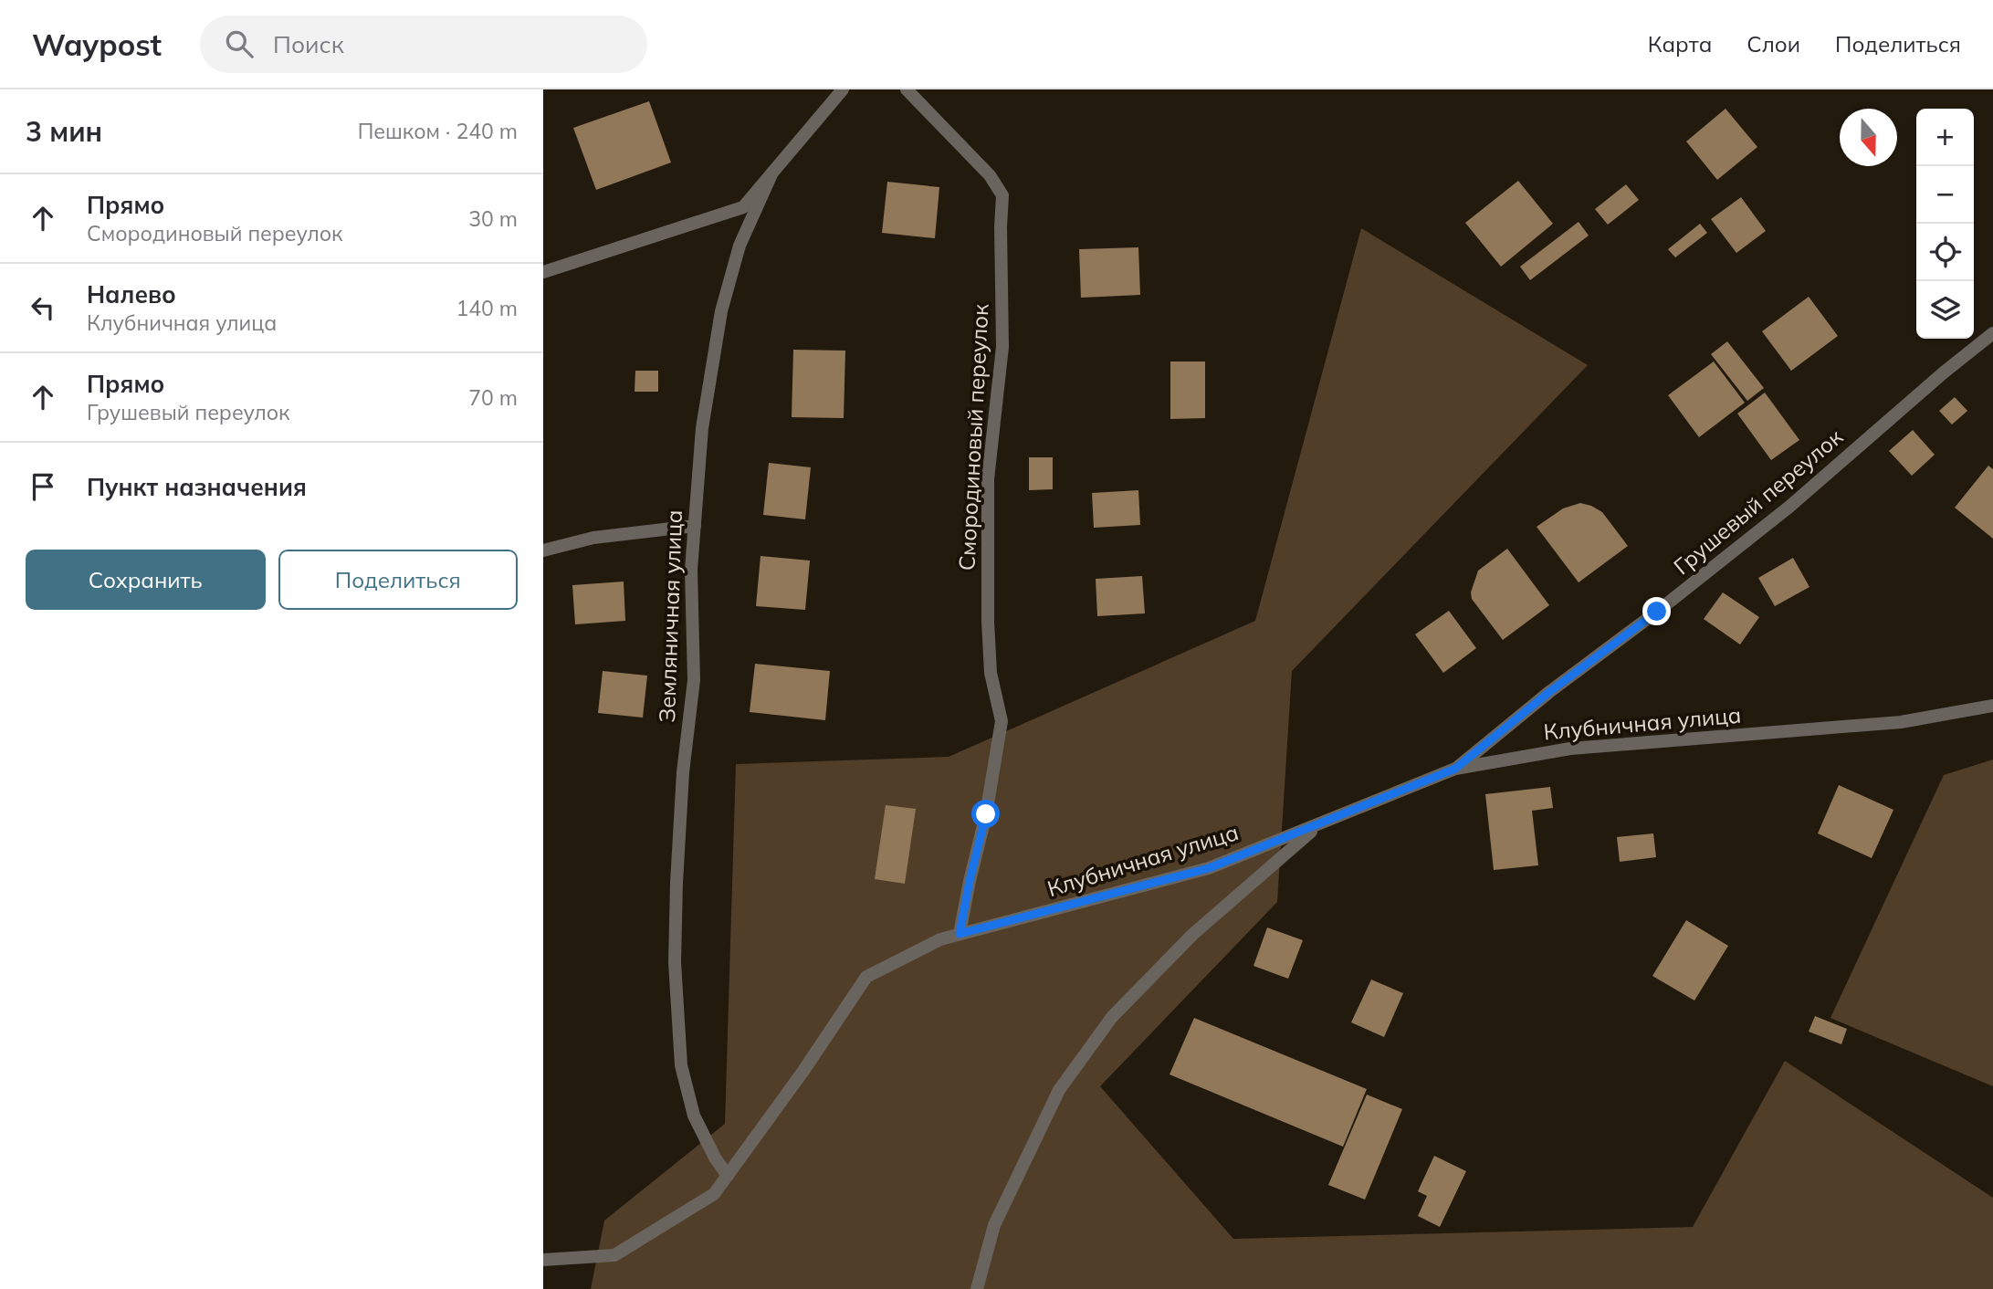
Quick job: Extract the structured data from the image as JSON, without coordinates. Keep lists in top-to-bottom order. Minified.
{"streets":{"street":["Смородиновый переулок","Грушевый переулок","Земляничная улица","Клубничная улица"]},"crossings":[["Смородиновый переулок","Клубничная улица"],["Грушевый переулок","Клубничная улица"],["Земляничная улица","Клубничная улица"]],"north":"bottom","page":{"header":"Waypost","search":"Поиск","nav":["Карта","Слои","Поделиться"],"heading":["3 мин","Пешком · 240 m"],"map_buttons":["+","−"],"list":[["Прямо","Смородиновый переулок","30 m"],["Налево","Клубничная улица","140 m"],["Прямо","Грушевый переулок","70 m"],"Пункт назначения"],"buttons":["Сохранить","Поделиться"]}}
